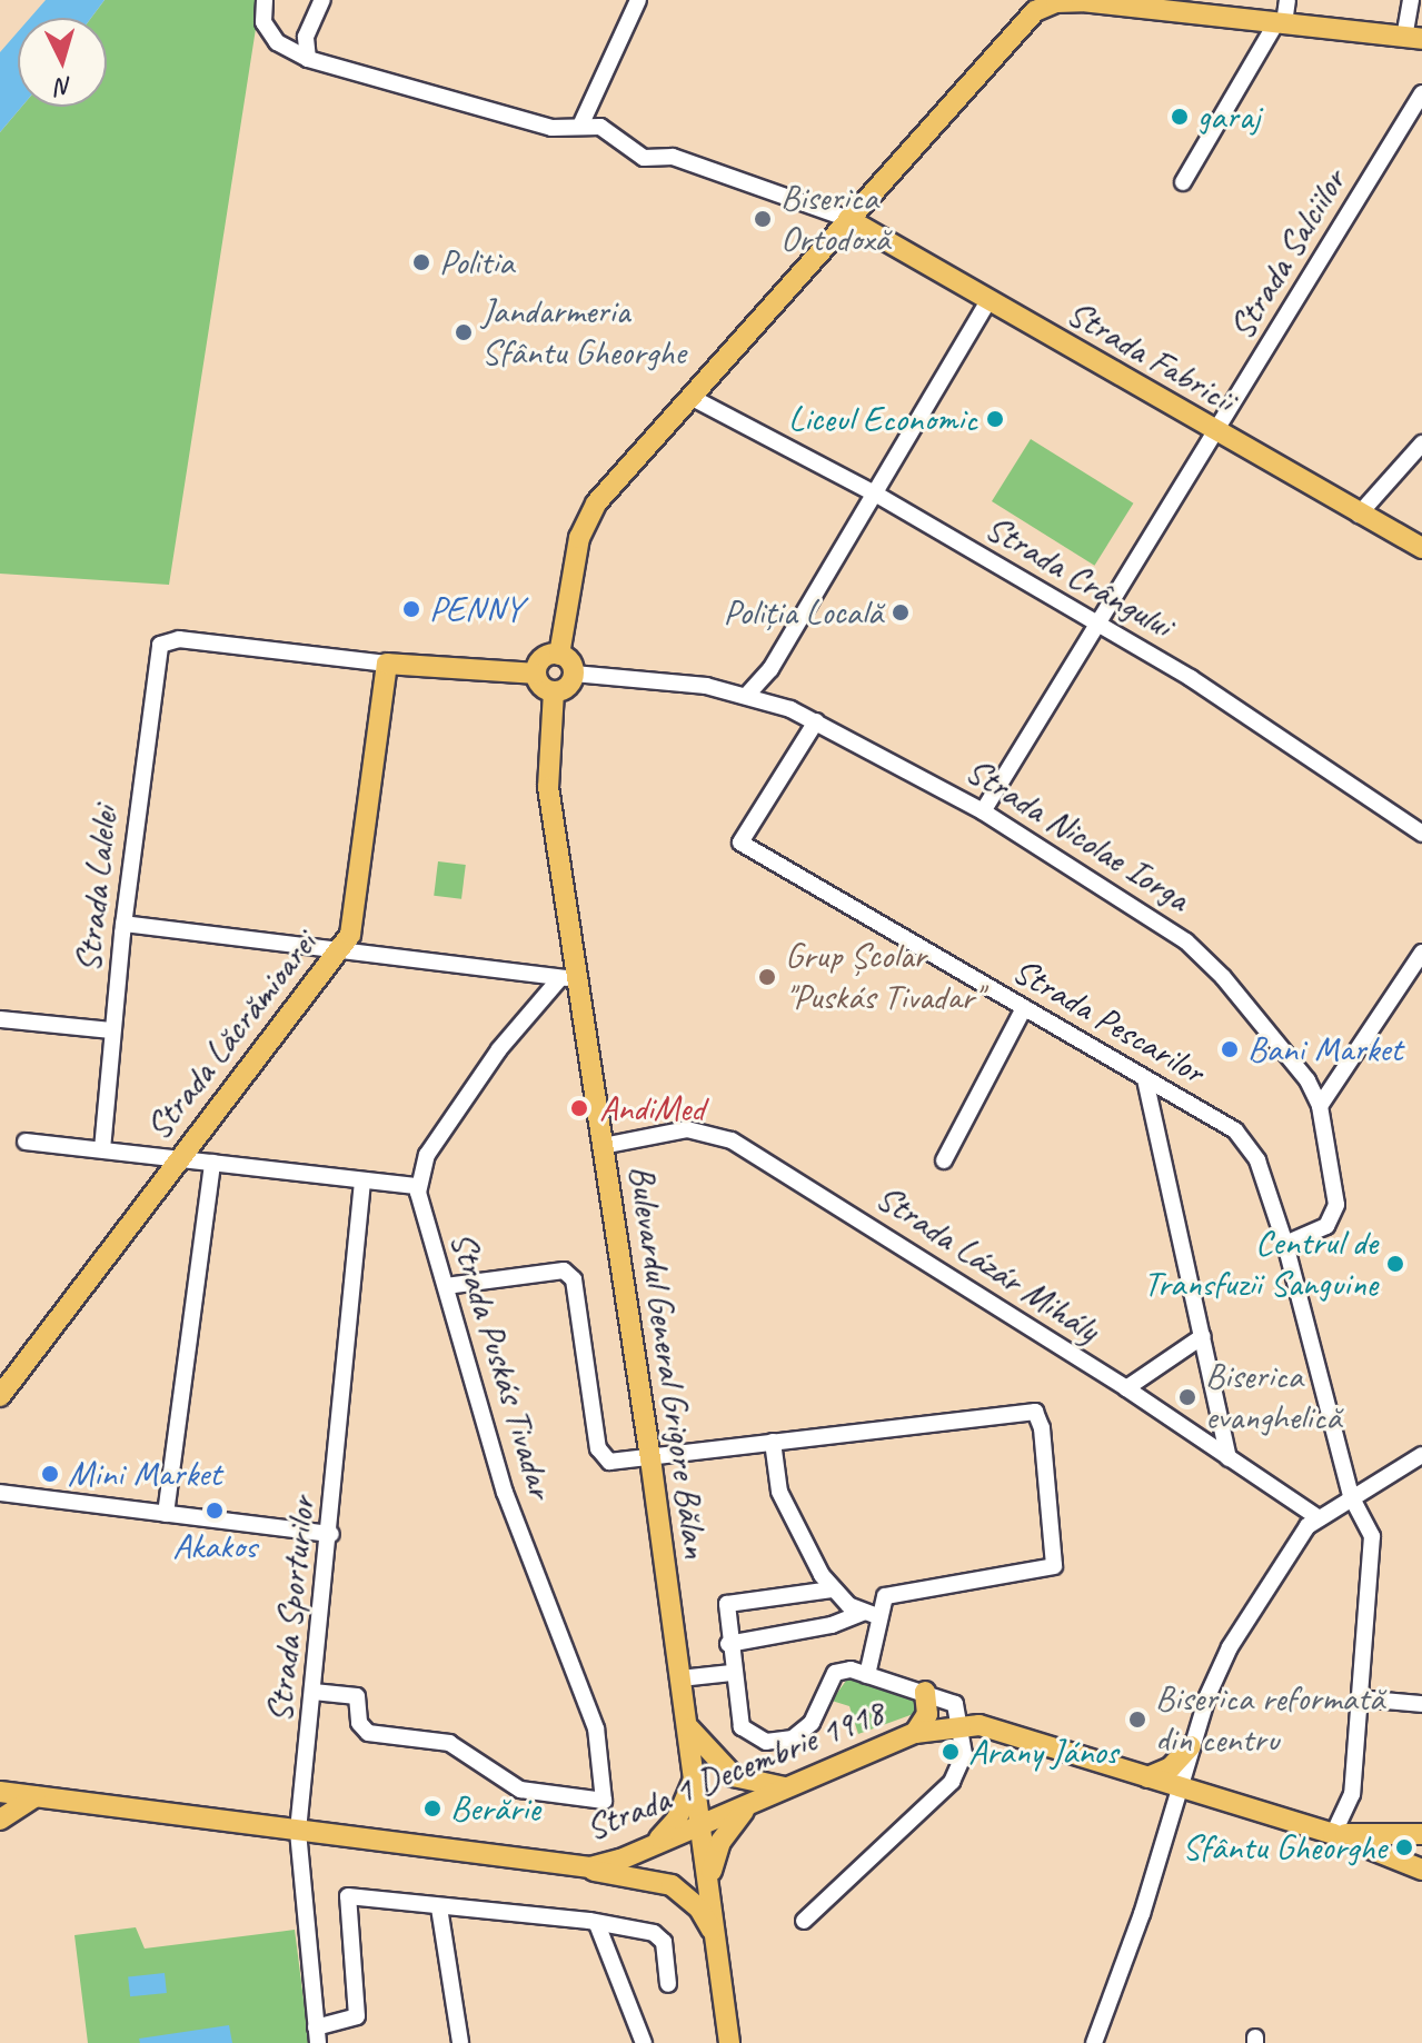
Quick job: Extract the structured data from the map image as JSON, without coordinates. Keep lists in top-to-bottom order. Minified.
{"streets":{"main road":["Strada Fabricii","Strada Lăcrămioarei","Bulevardul General Grigore Bălan","Strada 1 Decembrie 1918"],"street":["Strada Salciilor","Strada Crângului","Strada Nicolae Iorga","Strada Lalelei","Strada Pescarilor","Strada Lázár Mihály","Strada Puskás Tivadar","Strada Sporturilor"]},"crossings":[["Strada Salciilor","Strada Fabricii"],["Strada Salciilor","Strada Crângului"],["Strada Salciilor","Strada Nicolae Iorga"],["Strada Nicolae Iorga","Strada Pescarilor"],["Strada Nicolae Iorga","Bulevardul General Grigore Bălan"],["Strada Lalelei","Strada Lăcrămioarei"],["Strada Pescarilor","Strada 1 Decembrie 1918"],["Strada Lázár Mihály","Bulevardul General Grigore Bălan"],["Bulevardul General Grigore Bălan","Strada 1 Decembrie 1918"],["Strada Puskás Tivadar","Strada Sporturilor"],["Strada Sporturilor","Strada 1 Decembrie 1918"]],"places":["garaj","Biserica Ortodoxă","Politia","Jandarmeria Sfântu Gheorghe","Liceul Economic","PENNY","Poliția Locală","Grup Școlar \"Puskás Tivadar\"","Bani Market","AndiMed","Centrul de Transfuzii Sanguine","Biserica evanghelică","Mini Market","Akakos","Biserica reformată din centru","Arany János","Berărie","Sfântu Gheorghe"],"north":"bottom"}
